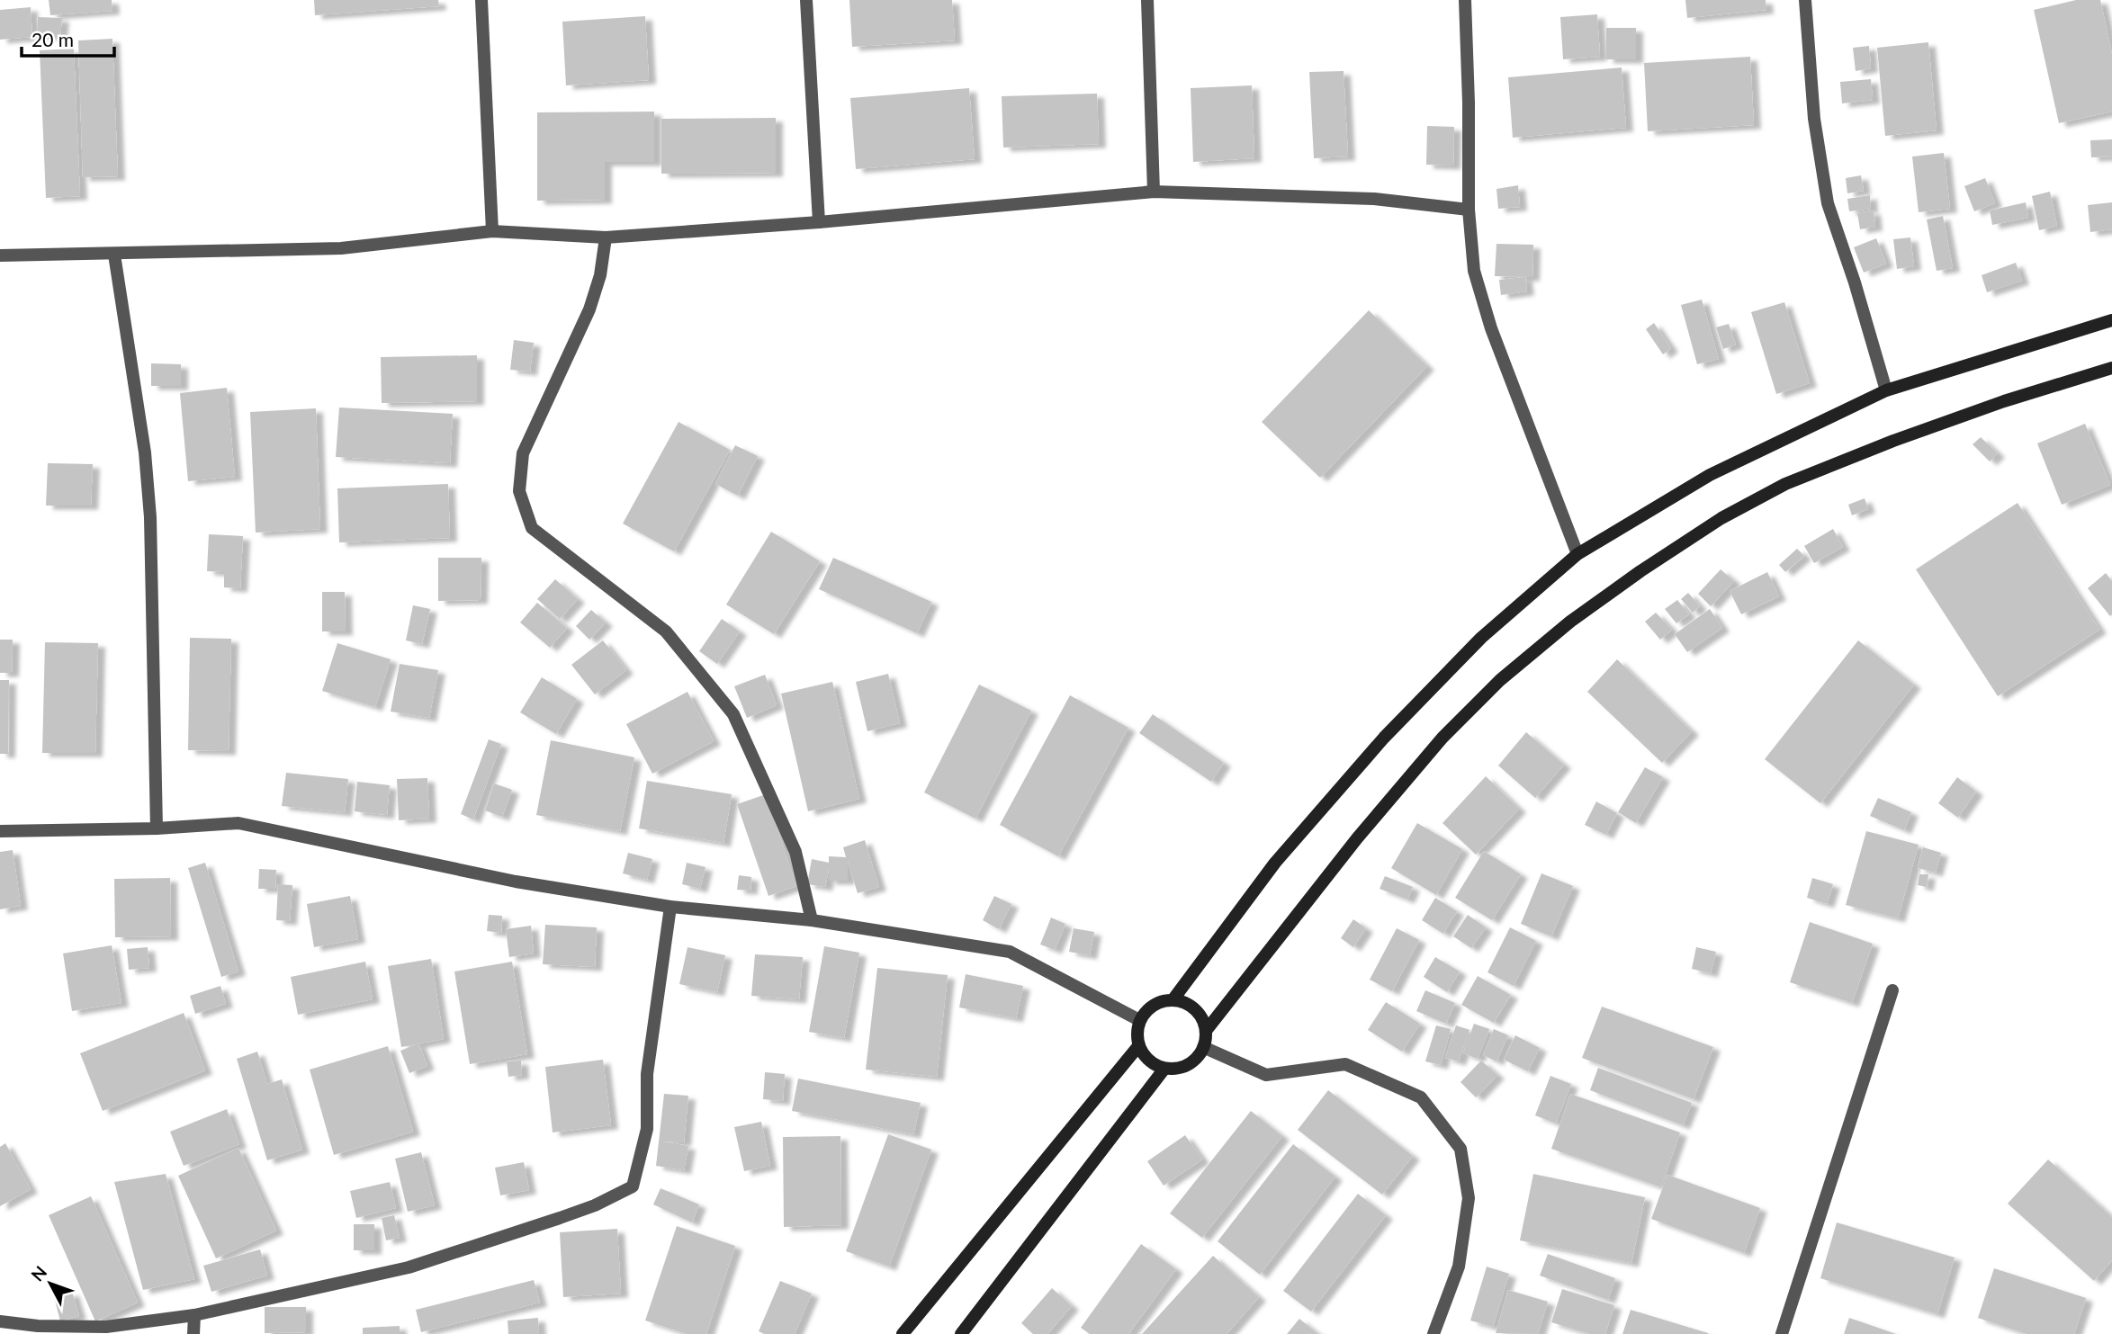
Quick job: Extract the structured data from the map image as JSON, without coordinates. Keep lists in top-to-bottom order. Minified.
{"scale_bar":"20 m","north":"top left"}
